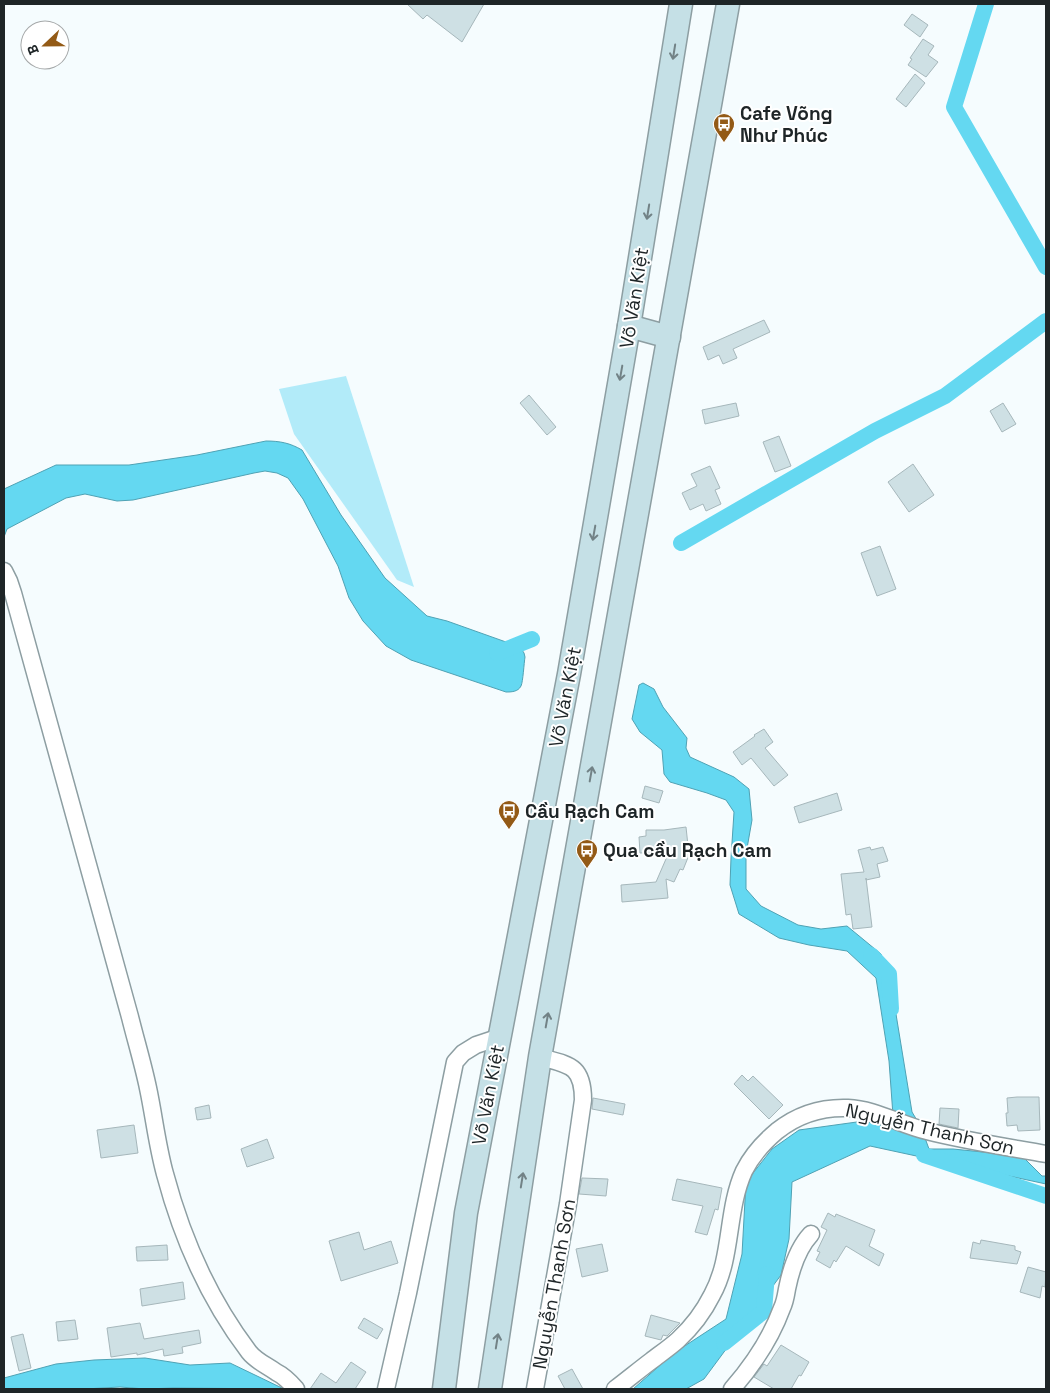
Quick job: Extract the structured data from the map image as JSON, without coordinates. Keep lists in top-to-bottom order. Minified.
{"streets":{"main road":["Võ Văn Kiệt"],"street":["Nguyễn Thanh Sơn"]},"crossings":[["Võ Văn Kiệt","Nguyễn Thanh Sơn"]],"places":{"bus stop":["Cafe Võng Như Phúc","Cầu Rạch Cam","Qua cầu Rạch Cam"]},"north":"left"}
